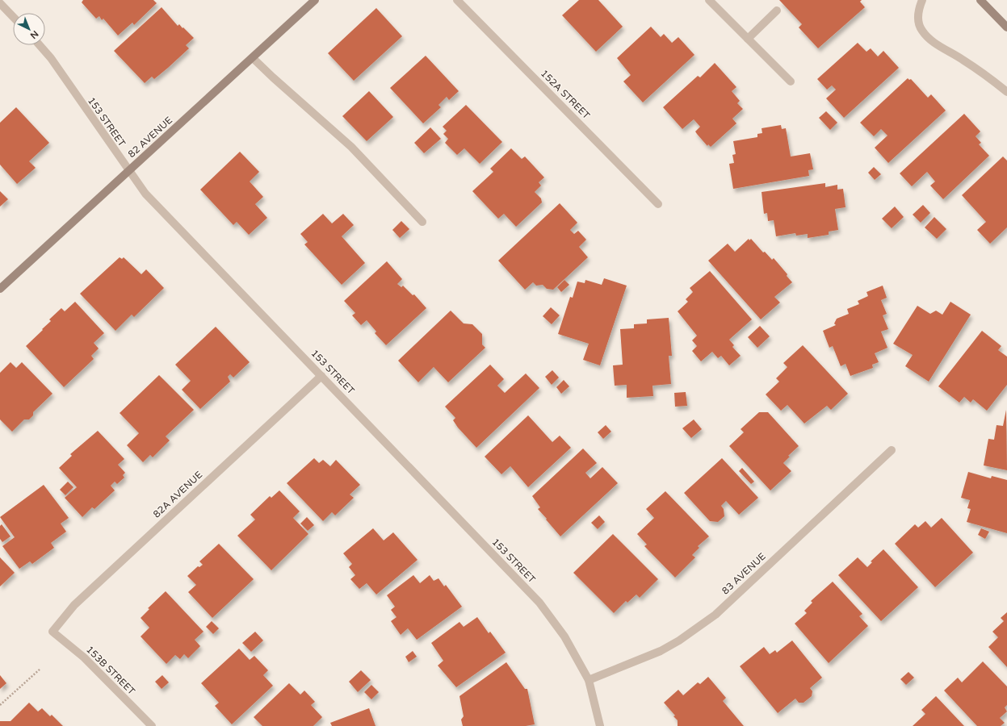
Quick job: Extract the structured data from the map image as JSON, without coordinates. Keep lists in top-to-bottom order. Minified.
{"streets":{"street":["152A STREET","153 STREET","82 AVENUE","82A AVENUE","83 AVENUE","153B STREET"]},"crossings":[["153 STREET","82 AVENUE"],["153 STREET","82A AVENUE"],["153 STREET","83 AVENUE"],["82A AVENUE","153B STREET"]],"north":"bottom right"}
